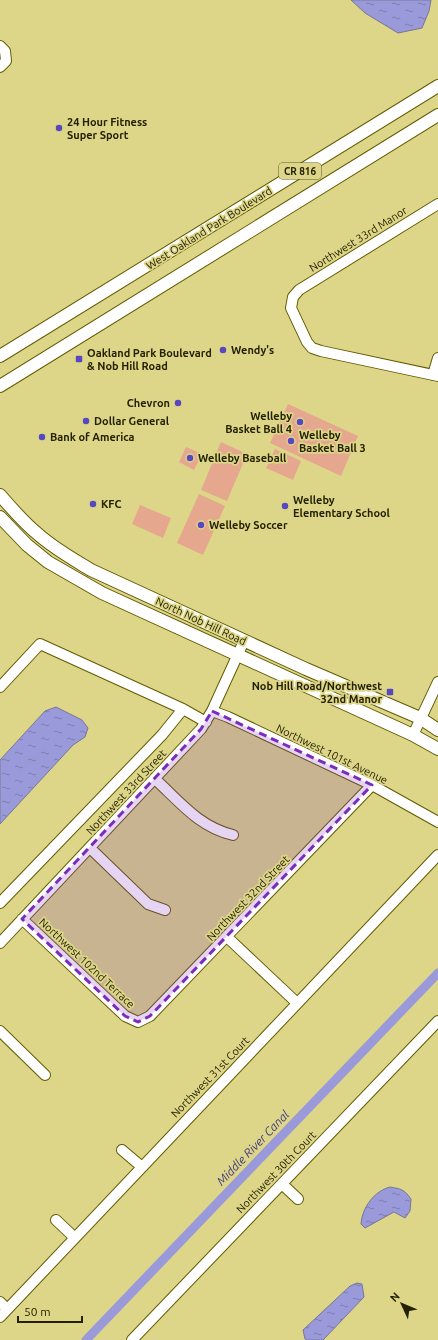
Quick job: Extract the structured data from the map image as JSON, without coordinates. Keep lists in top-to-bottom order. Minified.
{"streets":{"main road":["CR 816","West Oakland Park Boulevard","North Nob Hill Road"],"street":["Northwest 33rd Manor","Northwest 101st Avenue","Northwest 33rd Street","Northwest 32nd Street","Northwest 102nd Terrace","Northwest 31st Court","Northwest 30th Court"]},"crossings":[["North Nob Hill Road","Northwest 33rd Street"],["Northwest 101st Avenue","Northwest 33rd Street"],["Northwest 101st Avenue","Northwest 32nd Street"],["Northwest 33rd Street","Northwest 102nd Terrace"],["Northwest 32nd Street","Northwest 102nd Terrace"]],"water":["Middle River Canal"],"places":{"other":["24 Hour Fitness Super Sport","Wendy's","Chevron","Dollar General","Welleby Basket Ball 4","Bank of America","Welleby Basket Ball 3","Welleby Baseball","KFC","Welleby Elementary School","Welleby Soccer"],"transit":["Oakland Park Boulevard & Nob Hill Road","Nob Hill Road/Northwest 32nd Manor"]},"scale_bar":"50 m","north":"top left"}
